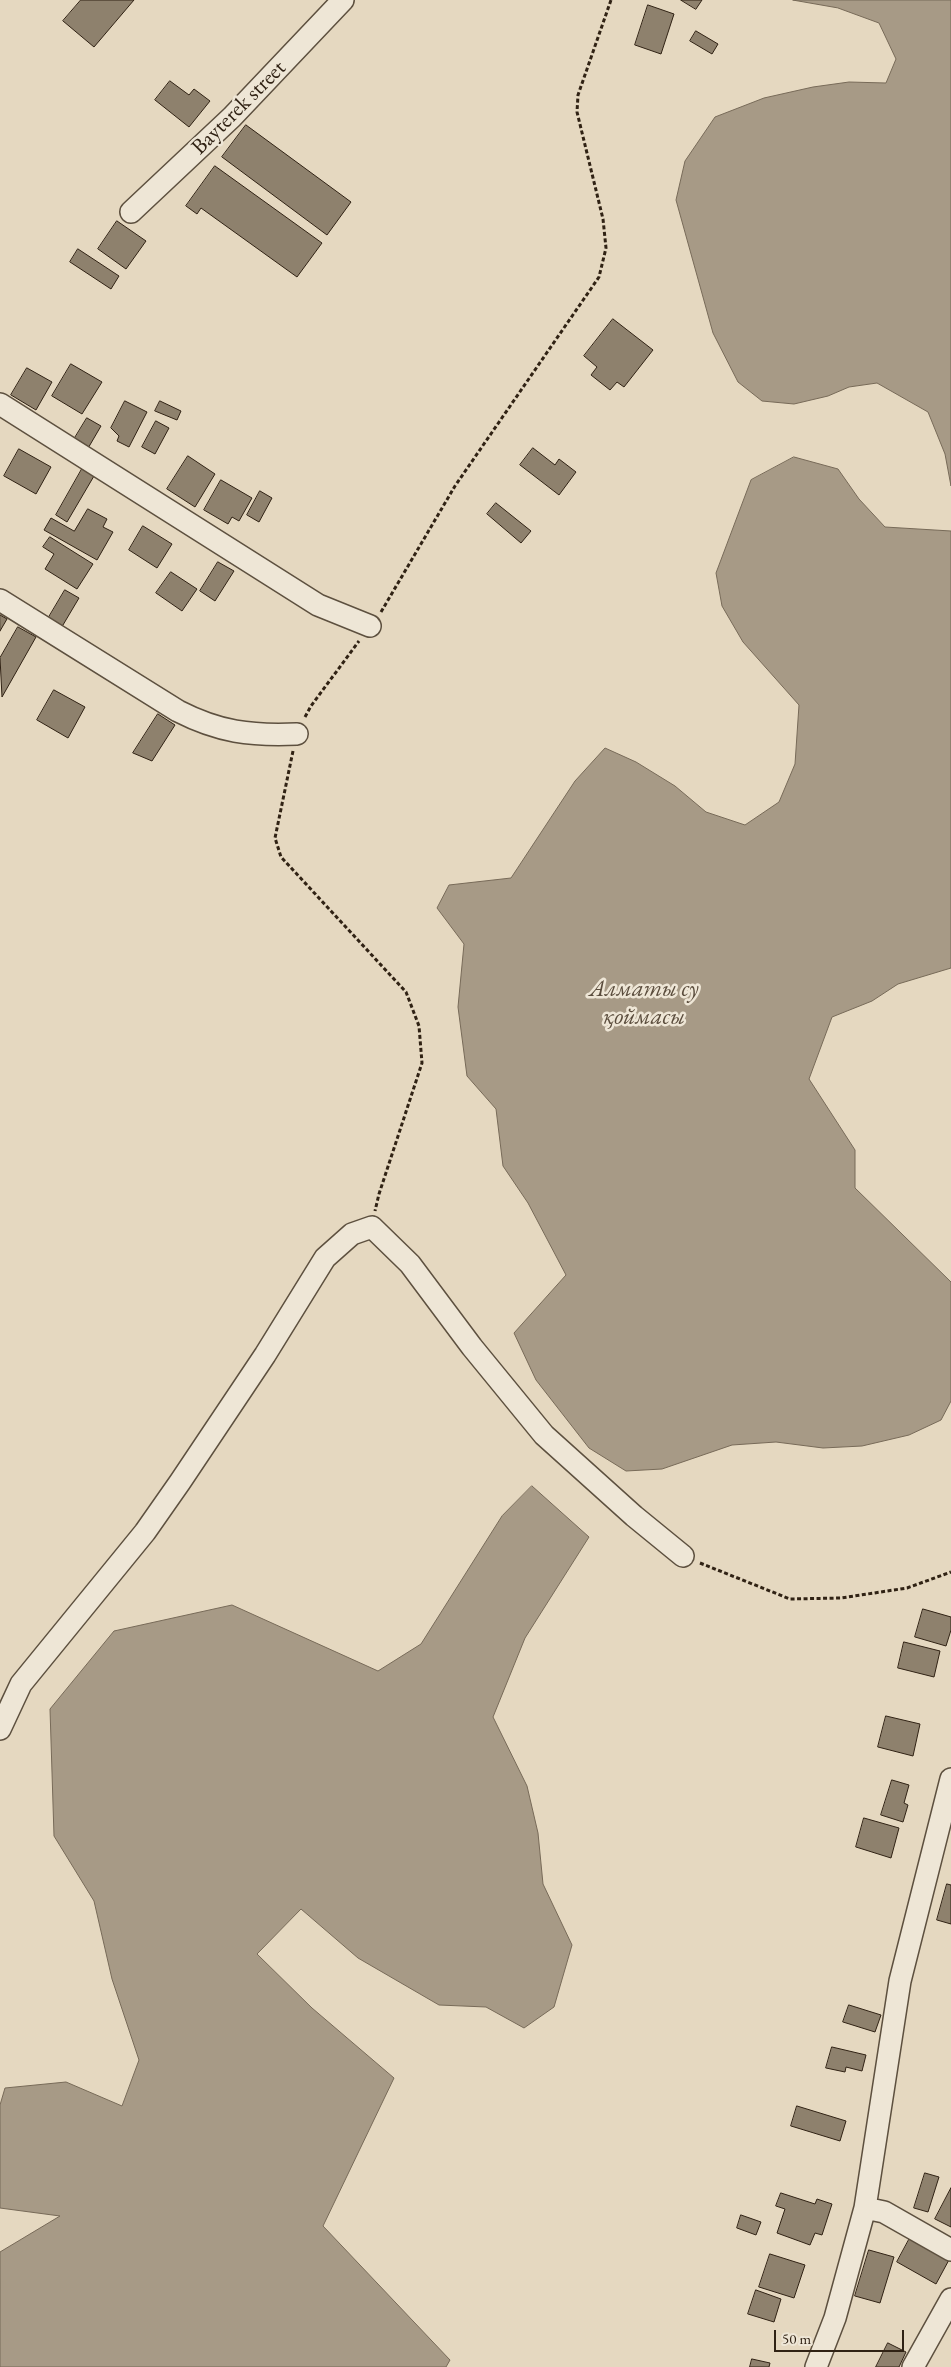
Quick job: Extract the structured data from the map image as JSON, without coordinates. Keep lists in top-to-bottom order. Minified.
{"streets":{"street":["Bayterek street"]},"water":["Алматы су қоймасы"],"scale_bar":"50 m"}
